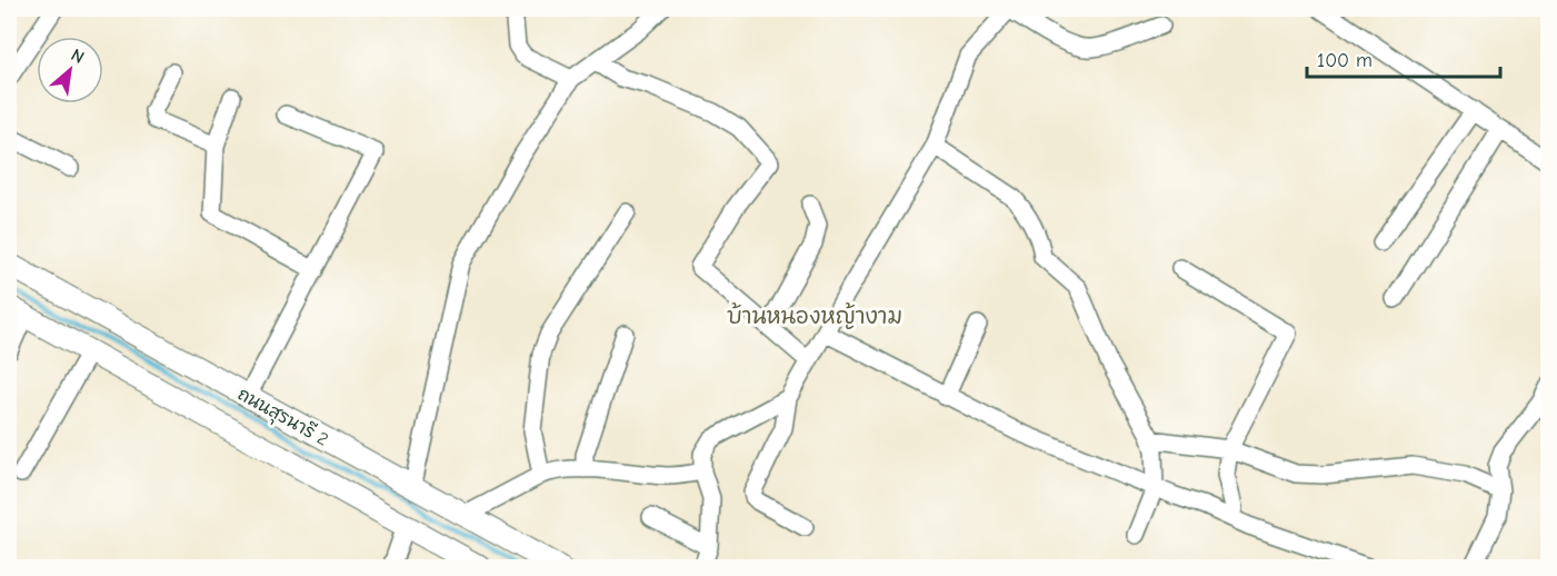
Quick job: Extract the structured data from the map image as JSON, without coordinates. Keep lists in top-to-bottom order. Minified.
{"streets":{"main road":["ถนนสุรนารี 2"]},"districts":["บ้านหนองหญ้างาม"],"scale_bar":"100 m","north":"top right"}
